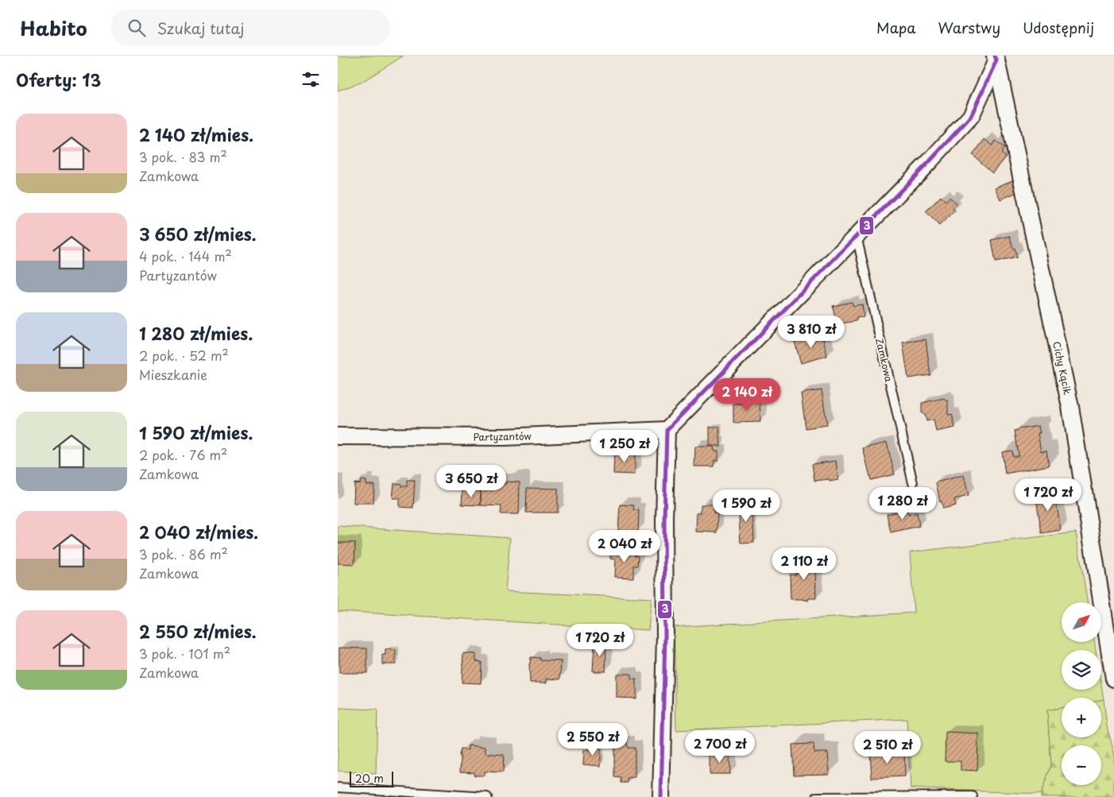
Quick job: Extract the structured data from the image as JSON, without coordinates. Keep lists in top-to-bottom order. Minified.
{"streets":{"street":["Cichy Kącik","Partyzantów"],"lane":["Zamkowa"]},"lines":["transit line 3"],"scale_bar":"20 m","north":"top right","page":{"header":"Habito","search":"Szukaj tutaj","nav":["Mapa","Warstwy","Udostępnij"],"heading":"Oferty: 13","list":[{"name":"2 140 zł/mies.","note":"3 pok. · 83 m² · Zamkowa"},{"name":"3 650 zł/mies.","note":"4 pok. · 144 m² · Partyzantów"},{"name":"1 280 zł/mies.","note":"2 pok. · 52 m² · Mieszkanie"},{"name":"1 590 zł/mies.","note":"2 pok. · 76 m² · Zamkowa"},{"name":"2 040 zł/mies.","note":"3 pok. · 86 m² · Zamkowa"},{"name":"2 550 zł/mies.","note":"3 pok. · 101 m² · Zamkowa"}],"price":["3 810 zł","2 140 zł","1 250 zł","3 650 zł","1 720 zł","1 280 zł","1 590 zł","2 040 zł","2 110 zł","1 720 zł","2 550 zł","2 700 zł","2 510 zł"],"map_buttons":["+","−"],"scale":"20 m"}}
